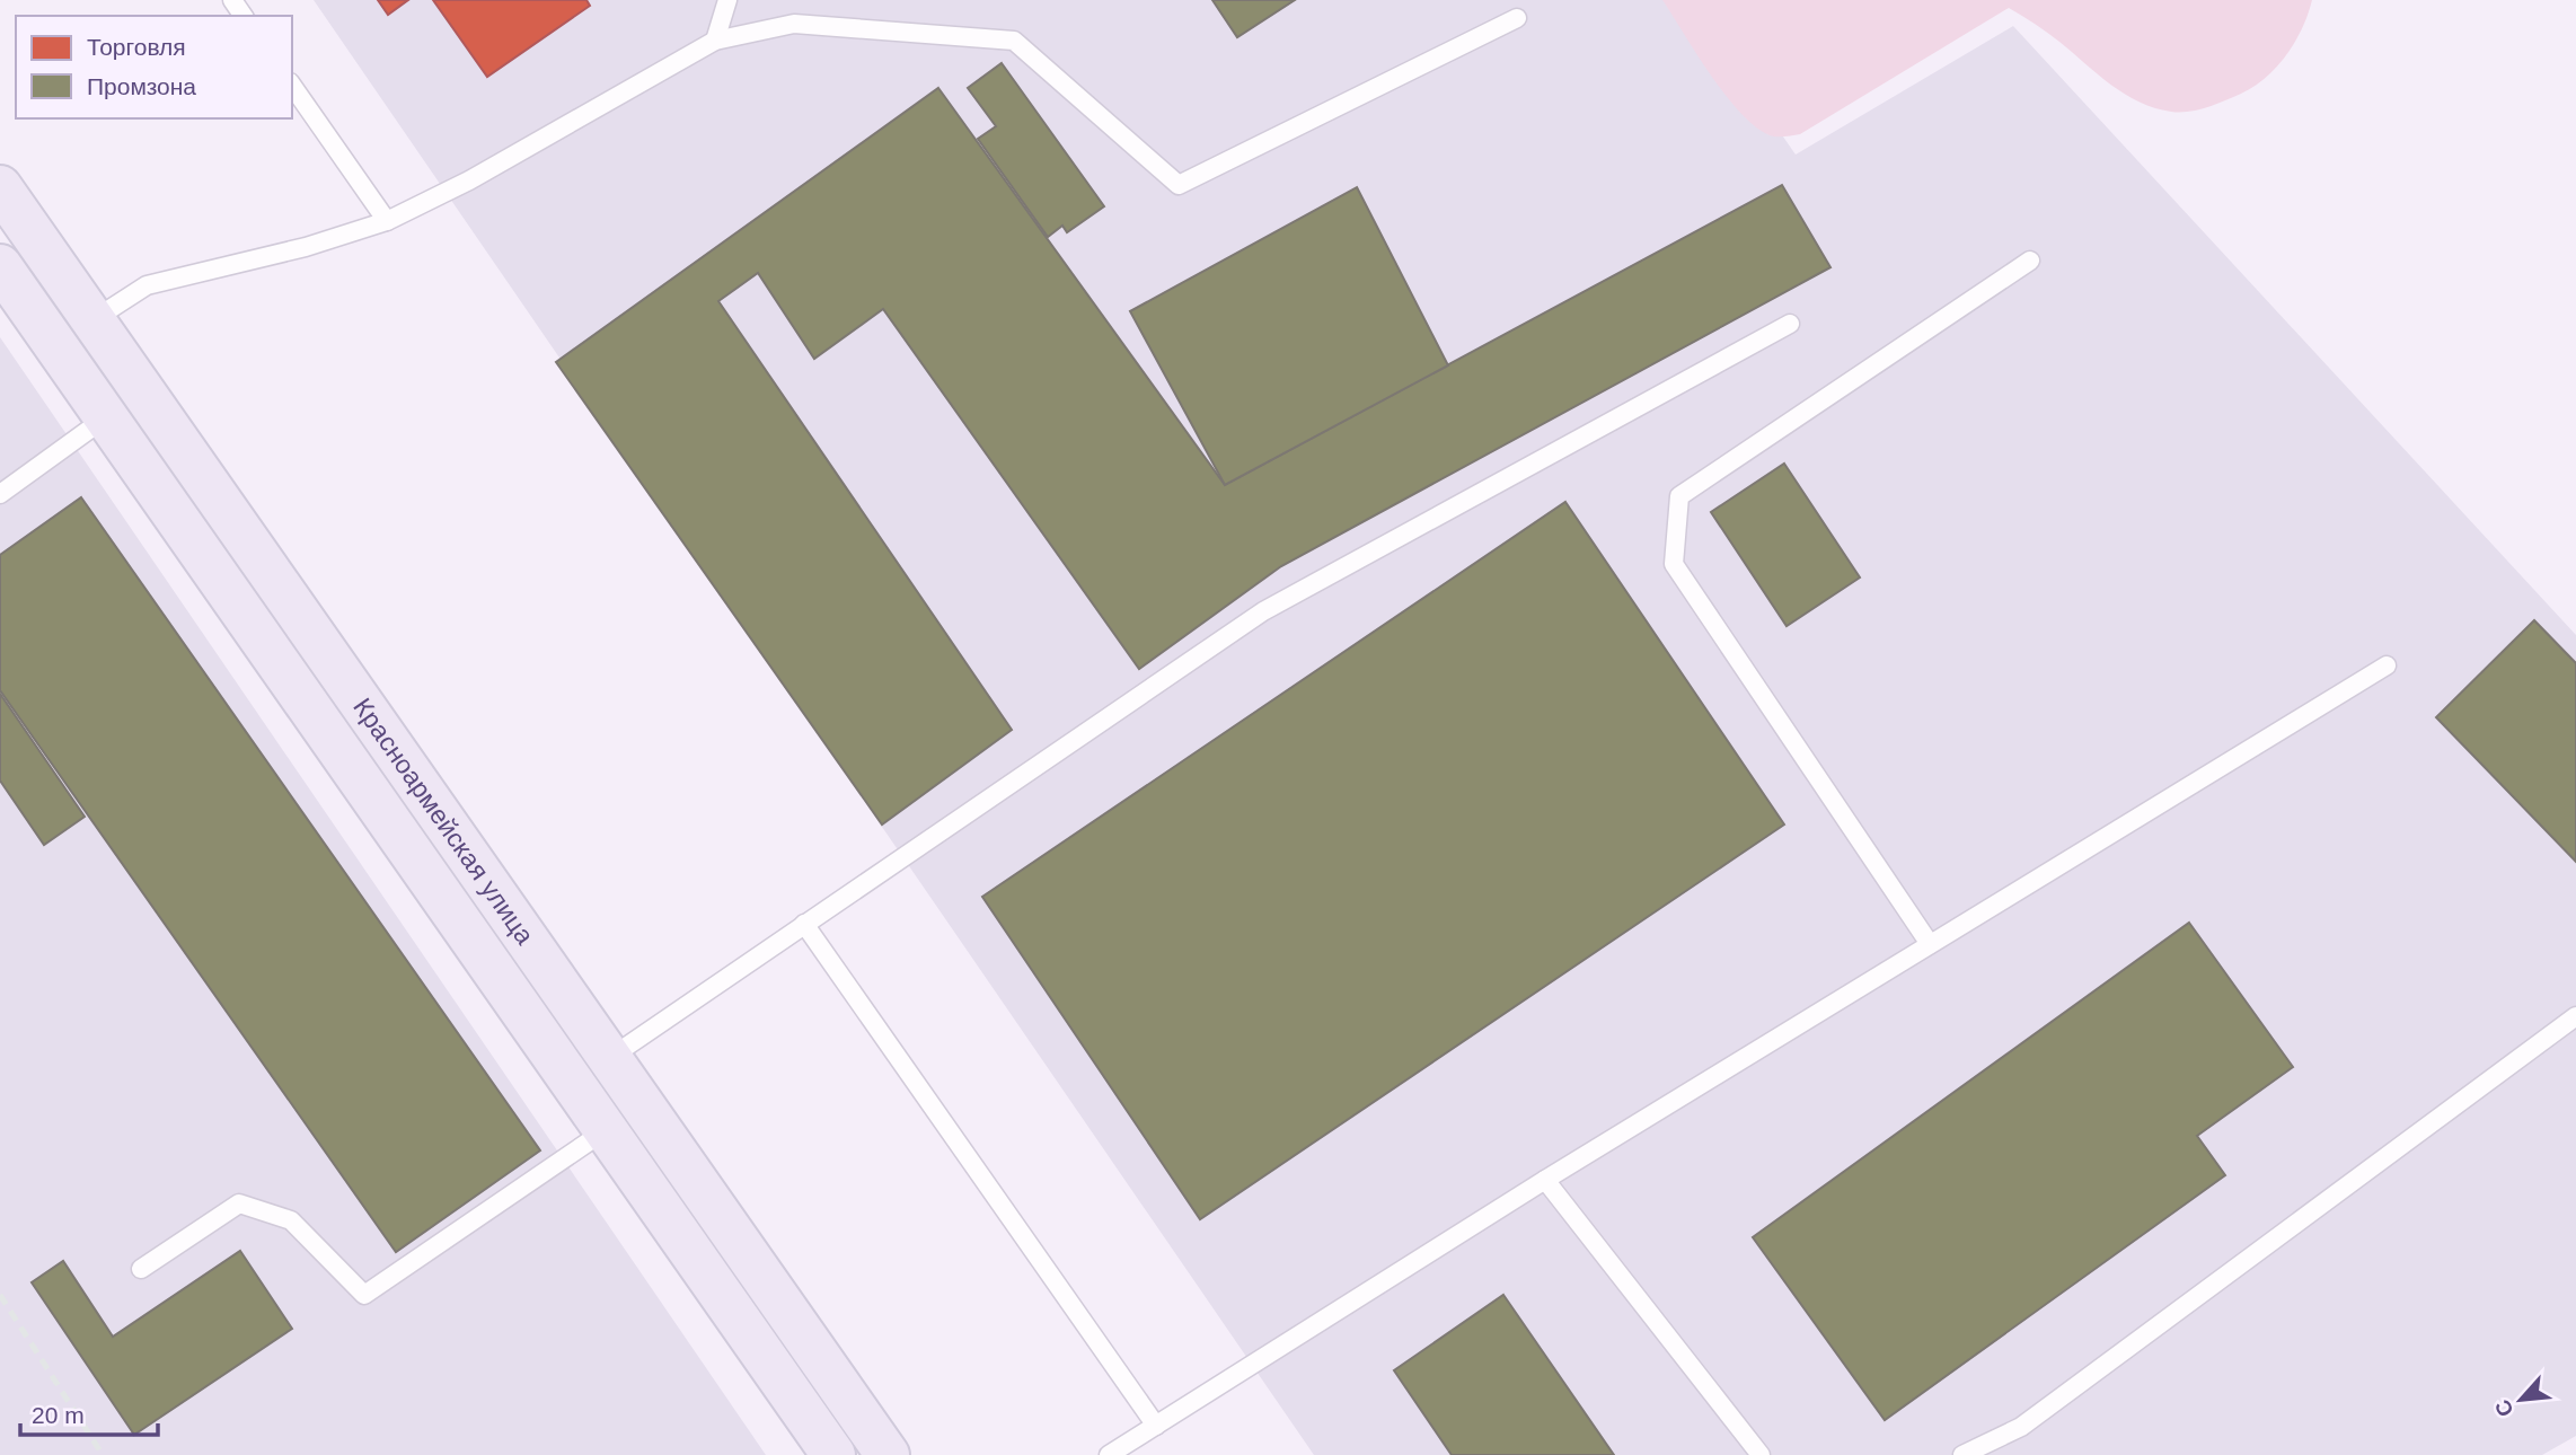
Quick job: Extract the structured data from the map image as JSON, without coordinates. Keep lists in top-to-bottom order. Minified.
{"streets":{"main road":["Красноармейская улица"]},"legend":["Торговля","Промзона"],"scale_bar":"20 m","north":"bottom left"}
